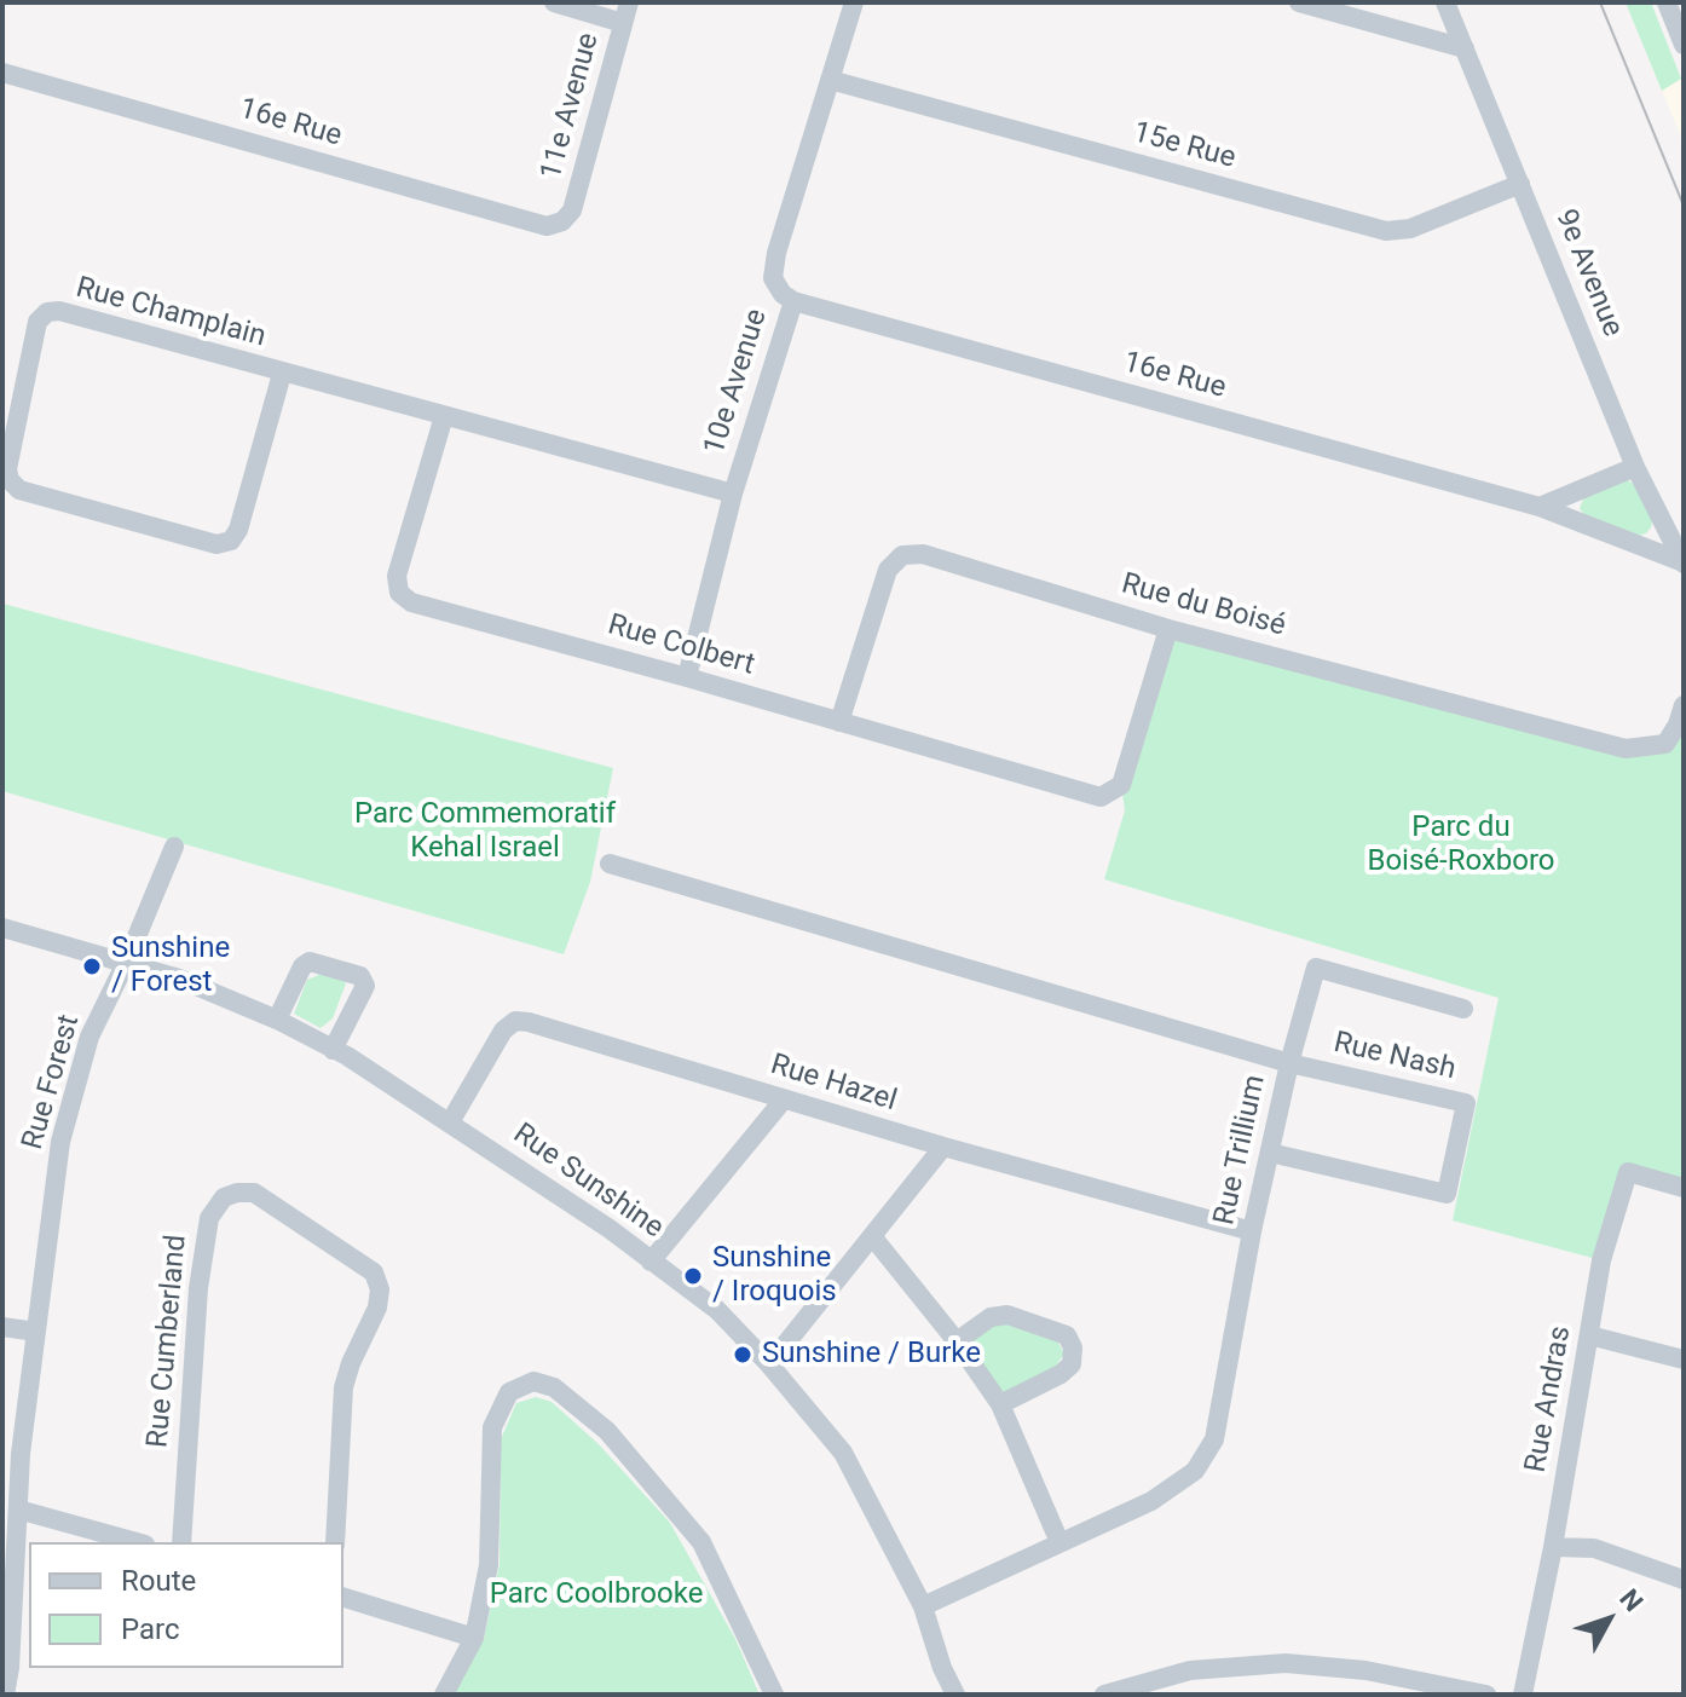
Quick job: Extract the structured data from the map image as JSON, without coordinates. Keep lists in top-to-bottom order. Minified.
{"streets":{"street":["11e Avenue","16e Rue","15e Rue","9e Avenue","Rue Champlain","10e Avenue","Rue du Boisé","Rue Colbert","Rue Nash","Rue Forest","Rue Hazel","Rue Trillium","Rue Sunshine","Rue Cumberland","Rue Andras"]},"crossings":[["11e Avenue","16e Rue"],["16e Rue","9e Avenue"],["16e Rue","10e Avenue"],["15e Rue","9e Avenue"],["15e Rue","10e Avenue"],["Rue Champlain","10e Avenue"],["Rue Champlain","Rue Colbert"],["10e Avenue","Rue Colbert"],["Rue du Boisé","Rue Colbert"],["Rue Nash","Rue Trillium"],["Rue Forest","Rue Sunshine"],["Rue Hazel","Rue Trillium"],["Rue Hazel","Rue Sunshine"],["Rue Trillium","Rue Sunshine"]],"parks":["Parc Commemoratif Kehal Israel","Parc du Boisé-Roxboro","Parc Coolbrooke"],"places":["Sunshine / Forest","Sunshine / Iroquois","Sunshine / Burke"],"legend":["Route","Parc"],"north":"top right"}
